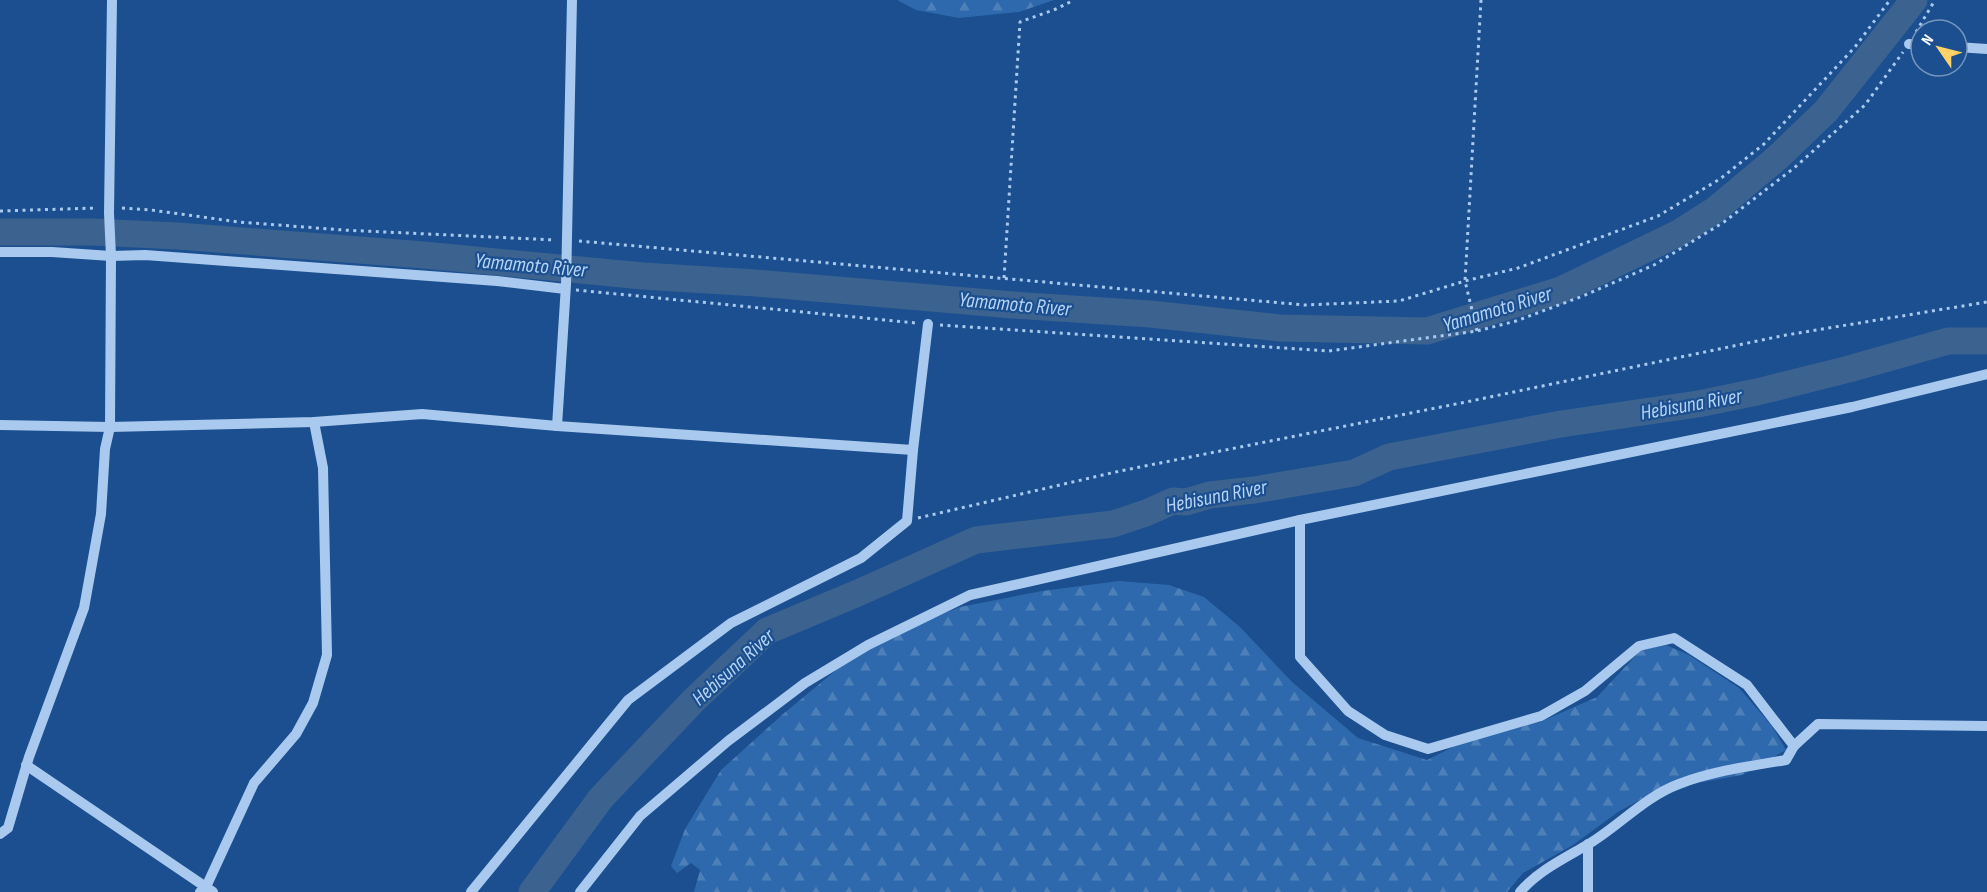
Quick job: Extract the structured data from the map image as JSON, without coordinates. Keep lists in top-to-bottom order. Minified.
{"water":["Yamamoto River","Hebisuna River"],"north":"top left"}
